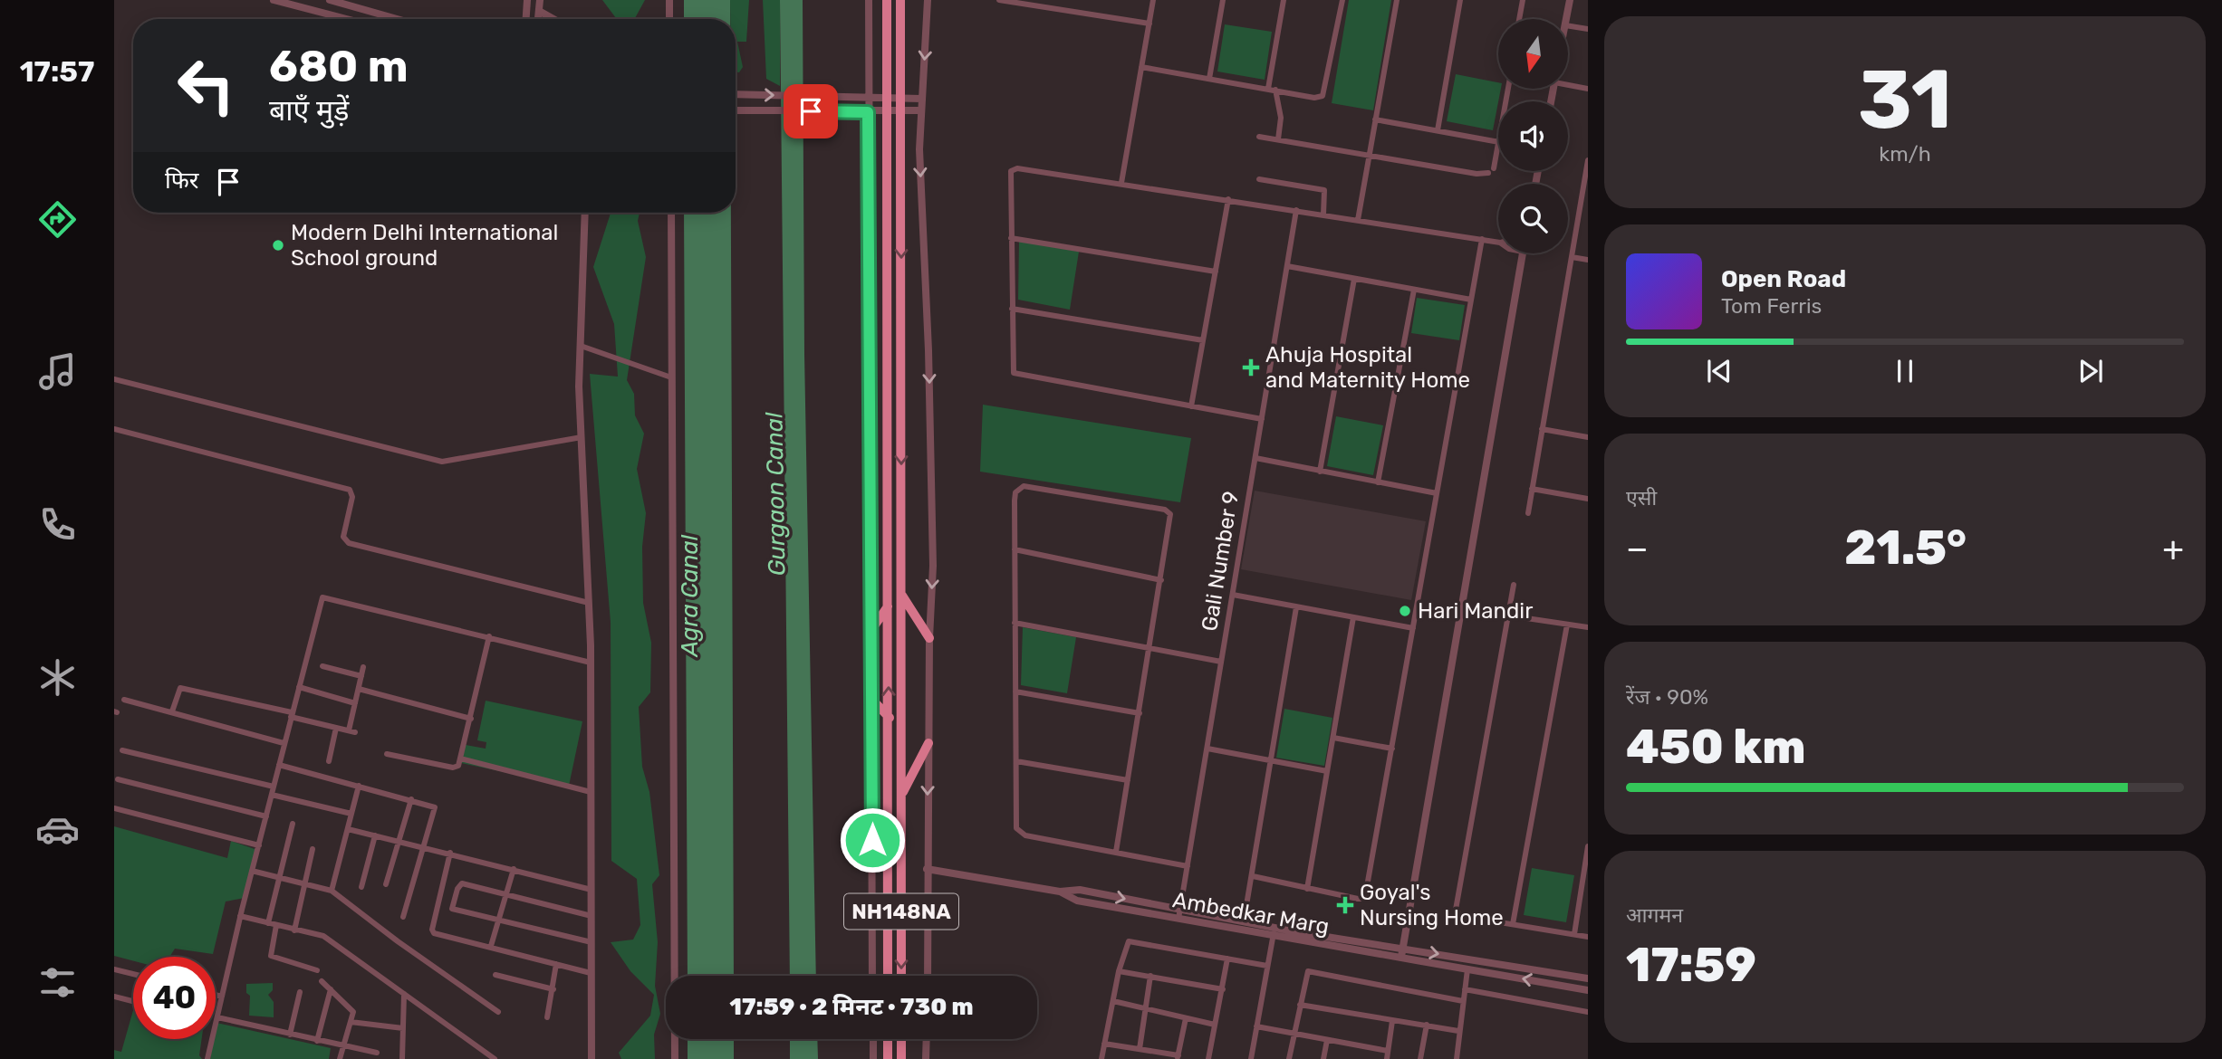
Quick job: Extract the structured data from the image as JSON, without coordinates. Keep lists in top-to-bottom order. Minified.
{"streets":{"highway":["NH148NA"],"street":["Gali Number 9","Ambedkar Marg"]},"crossings":[["Gali Number 9","Ambedkar Marg"]],"water":["Gurgaon Canal","Agra Canal"],"places":{"other":["Modern Delhi International School ground","Hari Mandir"],"health":["Ahuja Hospital and Maternity Home","Goyal's Nursing Home"]},"north":"bottom","page":{"tabs":"17:57","tile":[["31","km/h"],"एसी",["रेंज · 90%","450 km"],["आगमन","17:59"]],"turn":["680 m","बाएँ मुड़ें"],"then":"फिर","song":["Open Road","Tom Ferris"],"heat":["−","21.5°","+"],"limit":"40","trip":"17:59 · 2 मिनट · 730 m"}}
